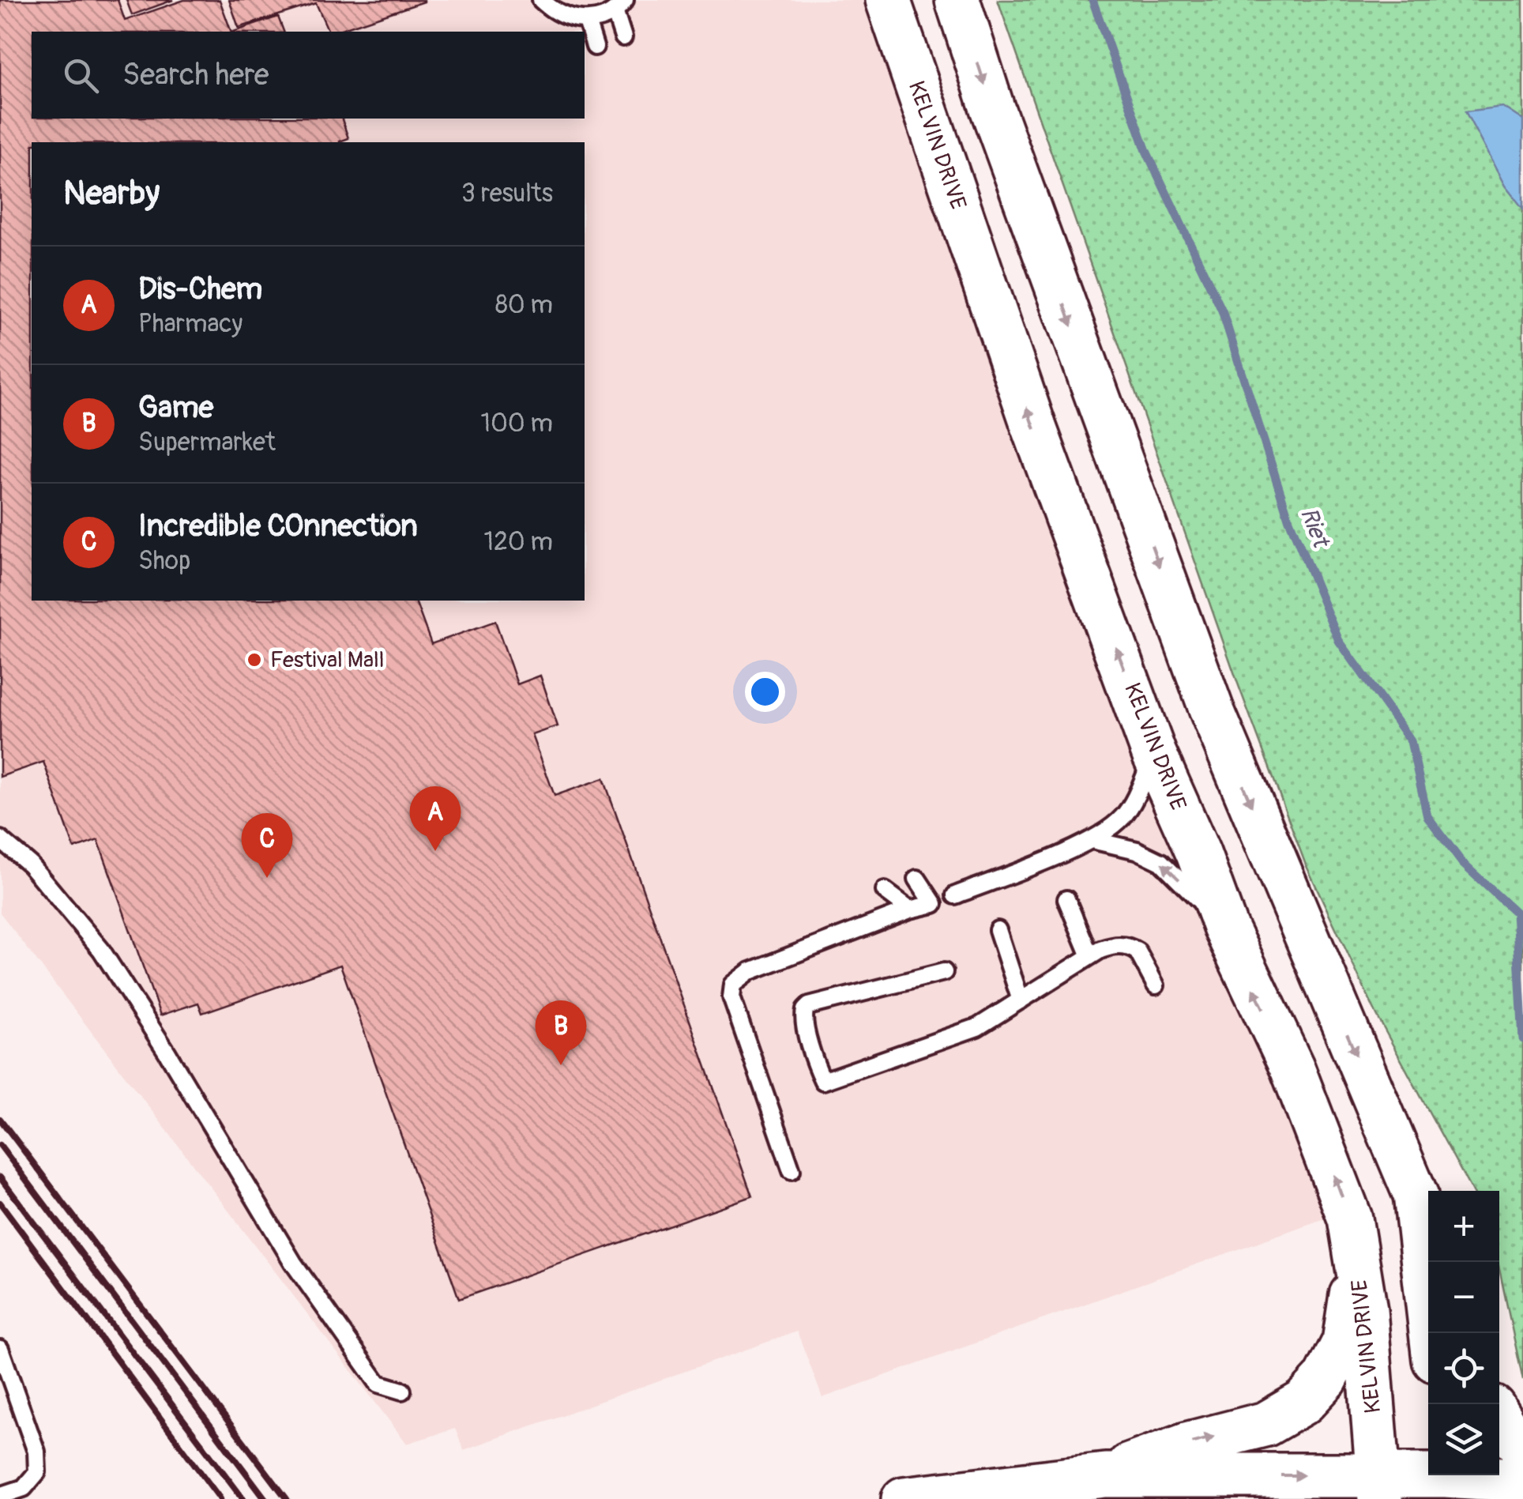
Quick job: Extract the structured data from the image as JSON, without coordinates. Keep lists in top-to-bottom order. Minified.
{"streets":{"street":["KELVIN DRIVE"]},"water":["Riet"],"places":["Festival Mall"],"page":{"search":"Search here","heading":["Nearby","3 results"],"list":[{"mark":"A","name":"Dis-Chem","note":"Pharmacy","value":"80 m"},{"mark":"B","name":"Game","note":"Supermarket","value":"100 m"},{"mark":"C","name":"Incredible COnnection","note":"Shop","value":"120 m"}],"pins":["A","C","B"],"map_buttons":["+","−"]}}
